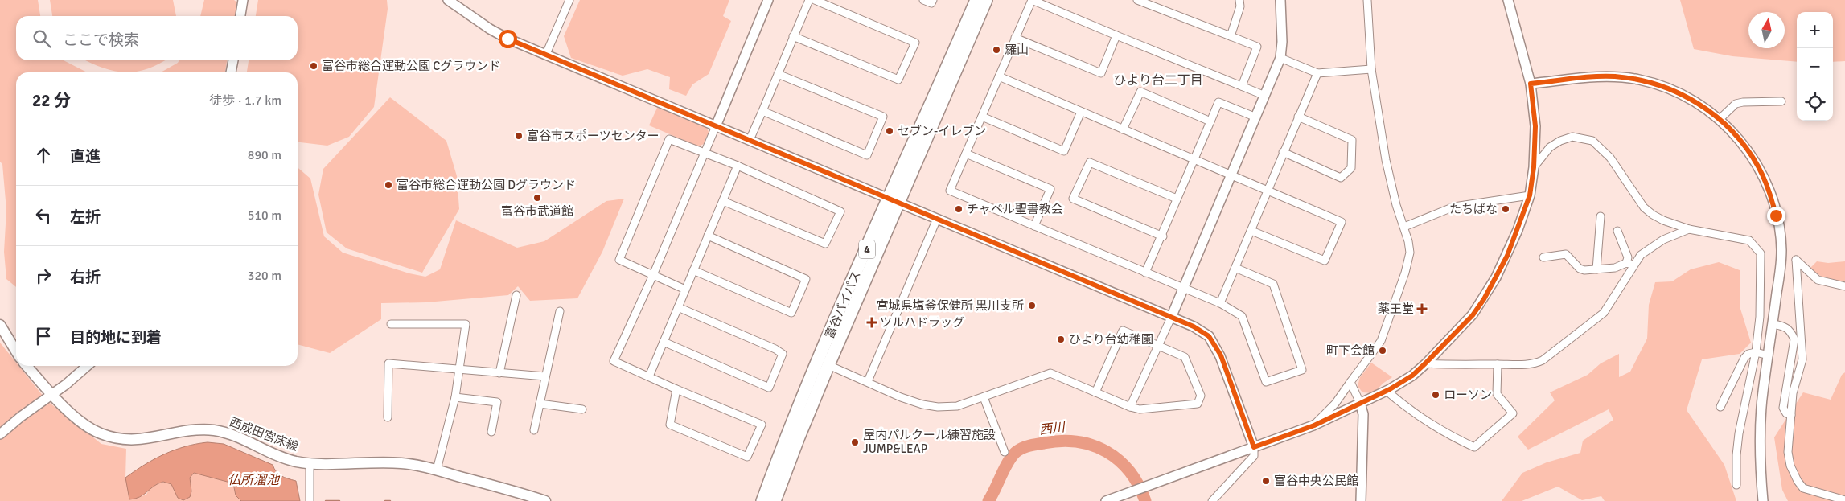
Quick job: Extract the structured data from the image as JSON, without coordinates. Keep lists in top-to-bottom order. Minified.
{"streets":{"highway":["4","富谷バイパス"],"main road":["西成田宮床線"]},"districts":["ひより台二丁目"],"water":["西川","仏所溜池"],"places":{"other":["羅山","富谷市総合運動公園 Cグラウンド","セブン-イレブン","富谷市スポーツセンター","富谷市総合運動公園 Dグラウンド","富谷市武道館","チャペル聖書教会","たちばな","宮城県塩釜保健所 黒川支所","ひより台幼稚園","町下会館","ローソン","屋内パルクール練習施設 JUMP&LEAP","富谷中央公民館"],"health":["薬王堂","ツルハドラッグ"]},"north":"top","page":{"map_buttons":["+","−"],"search":"ここで検索","heading":["22 分","徒歩 · 1.7 km"],"list":[["直進","890 m"],["左折","510 m"],["右折","320 m"],"目的地に到着"]}}
